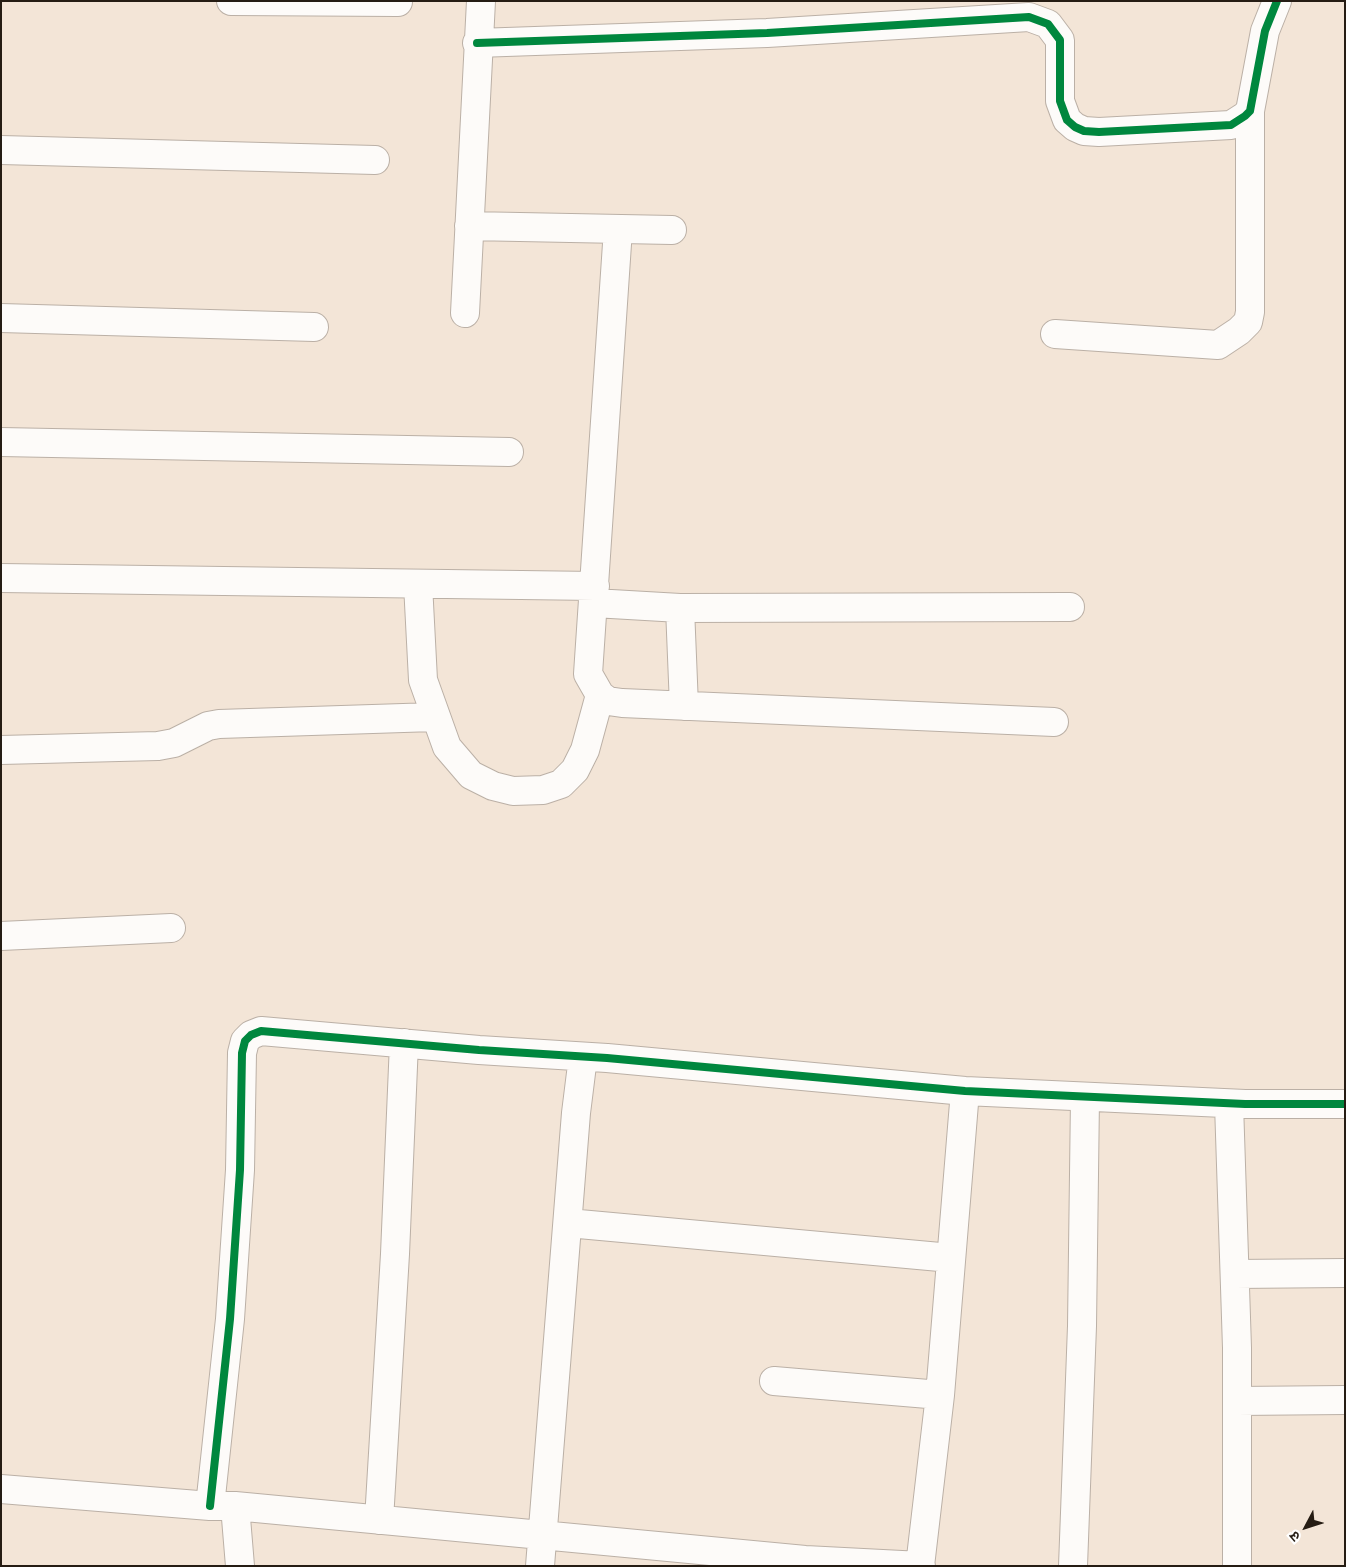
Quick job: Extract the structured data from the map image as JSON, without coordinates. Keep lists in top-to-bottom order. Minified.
{"north":"bottom left"}
